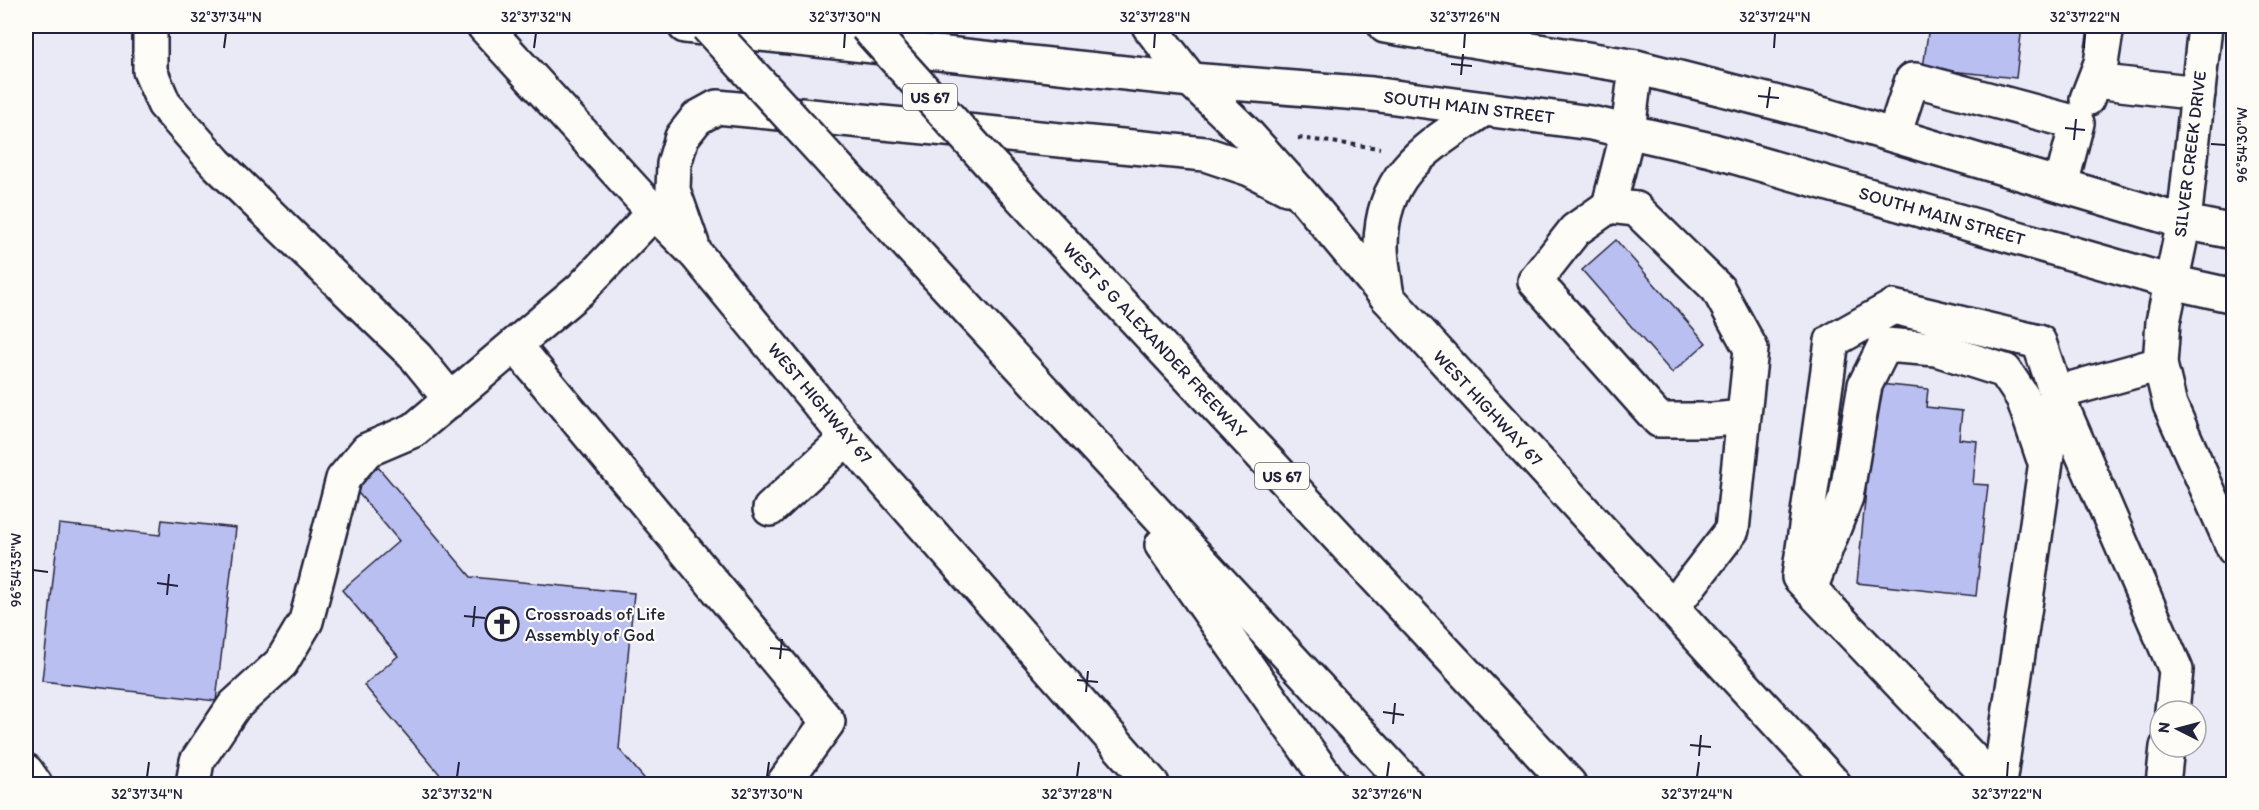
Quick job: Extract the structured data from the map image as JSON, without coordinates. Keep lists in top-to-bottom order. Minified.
{"streets":{"main road":["US 67","SOUTH MAIN STREET","SILVER CREEK DRIVE","WEST S G ALEXANDER FREEWAY","WEST HIGHWAY 67"]},"crossings":[["SOUTH MAIN STREET","SILVER CREEK DRIVE"],["SOUTH MAIN STREET","WEST HIGHWAY 67"]],"places":{"church":["Crossroads of Life Assembly of God"]},"north":"left","coordinates":["32°37'34\"N","32°37'32\"N","32°37'30\"N","32°37'28\"N","32°37'26\"N","32°37'24\"N","32°37'22\"N","96°54'30\"W","96°54'35\"W"]}
